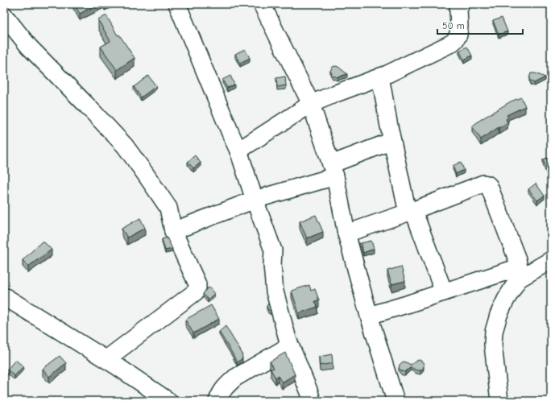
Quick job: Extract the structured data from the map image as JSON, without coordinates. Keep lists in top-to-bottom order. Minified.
{"scale_bar":"50 m"}
